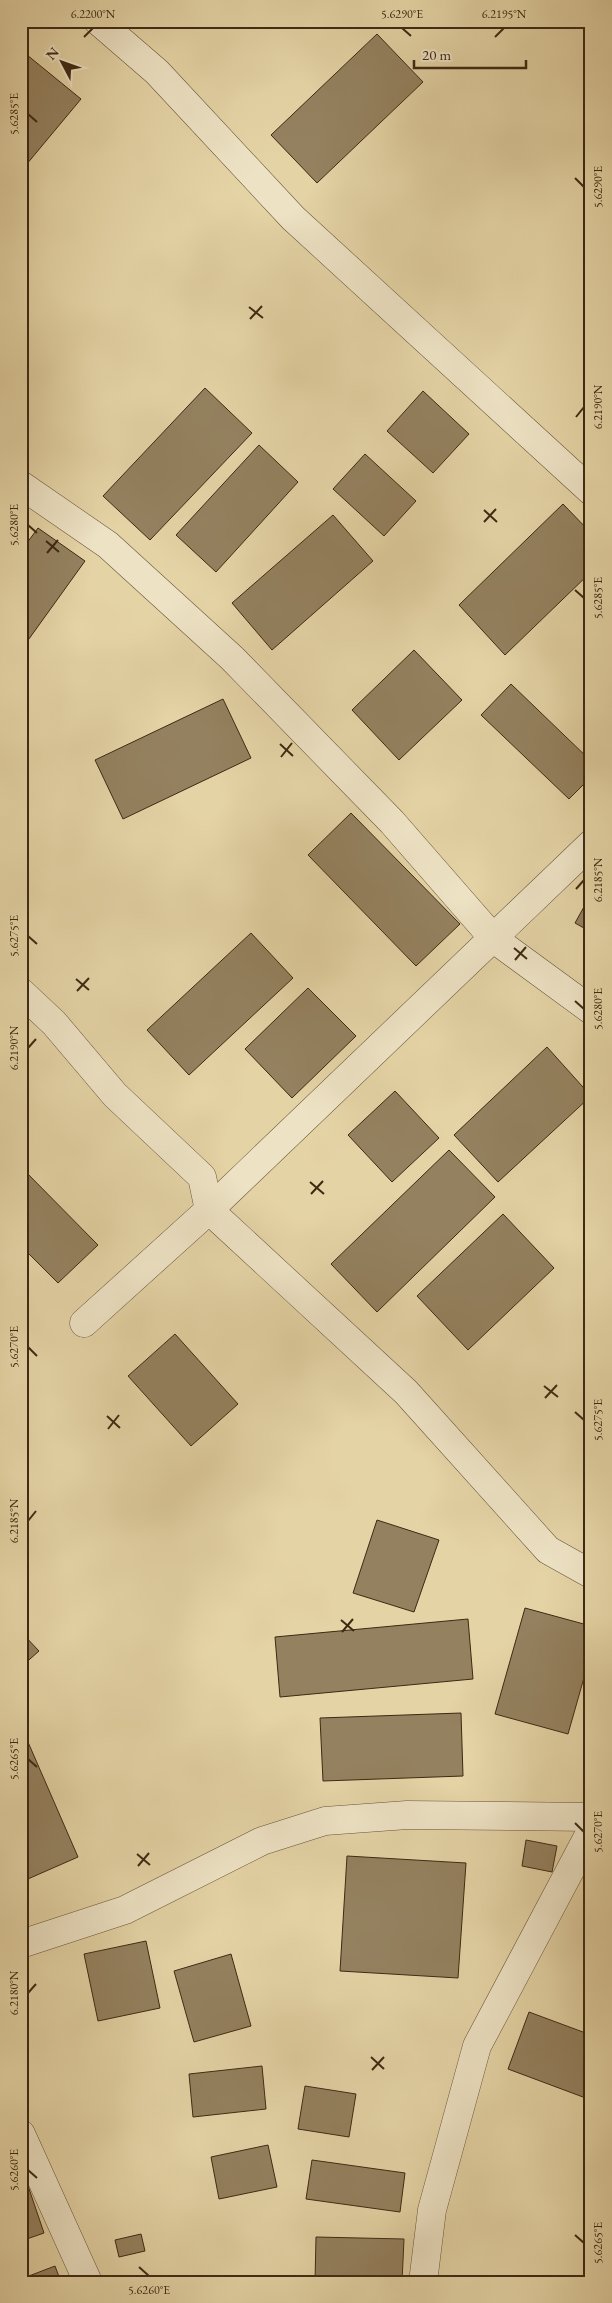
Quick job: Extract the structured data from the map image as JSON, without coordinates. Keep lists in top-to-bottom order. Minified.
{"scale_bar":"20 m","north":"top left","coordinates":["6.2200°N","5.6290°E","6.2195°N","5.6285°E","6.2190°N","5.6280°E","6.2185°N","5.6275°E","5.6270°E","5.6265°E","6.2180°N","5.6260°E"]}
